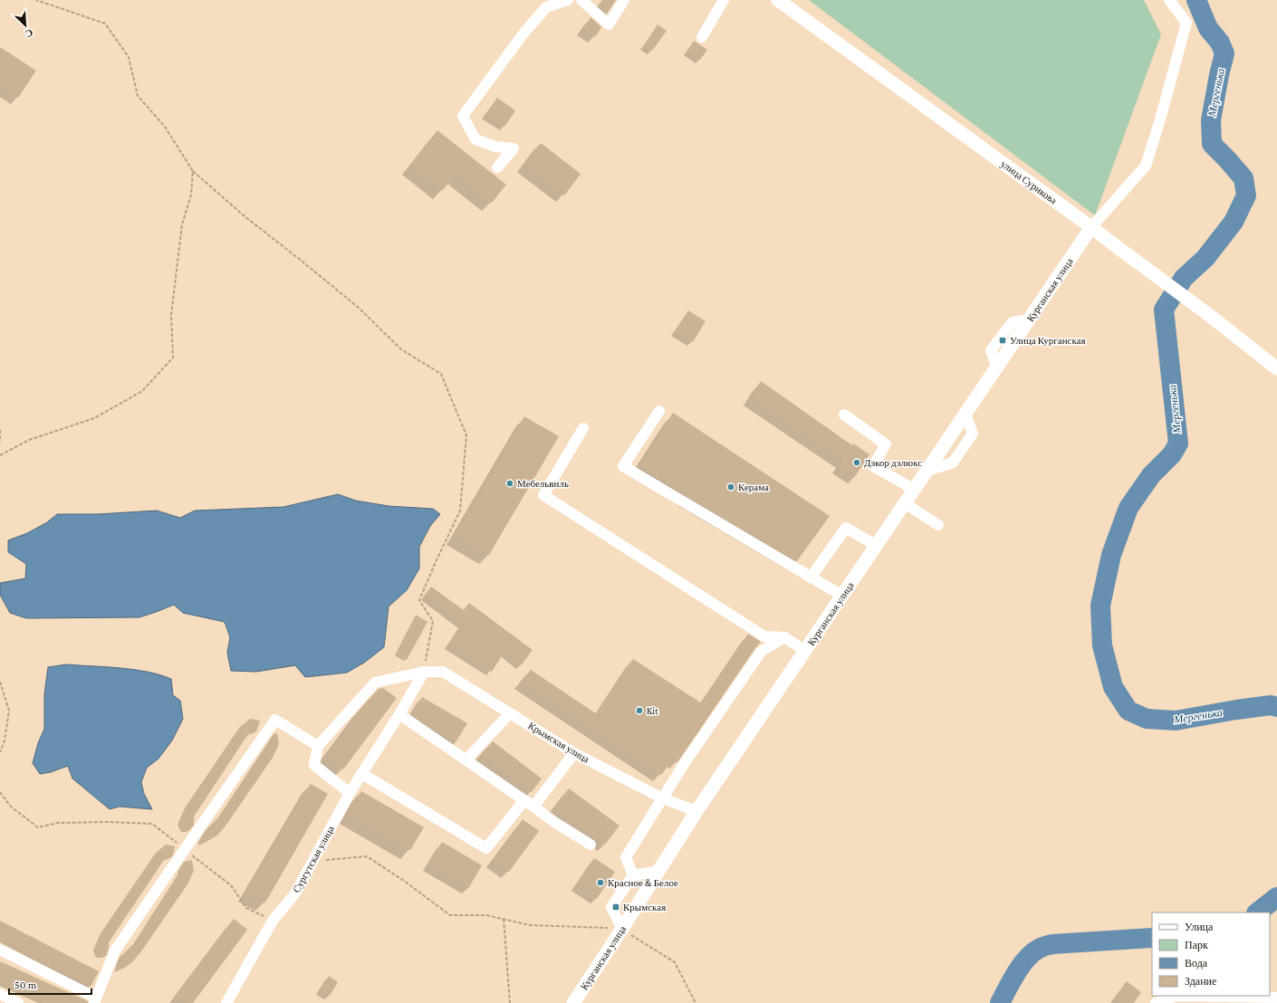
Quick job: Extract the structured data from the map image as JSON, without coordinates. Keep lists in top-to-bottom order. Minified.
{"streets":{"main road":["улица Сурикова","Курганская улица"],"street":["Крымская улица","Сургутская улица"]},"crossings":[["улица Сурикова","Курганская улица"],["Курганская улица","Крымская улица"],["Крымская улица","Сургутская улица"]],"water":["Мергенька"],"places":{"transit":["Улица Курганская","Крымская"],"other":["Дэкор дэлюкс","Мебельвиль","Керама","Kit","Красное & Белое"]},"legend":["Улица","Парк","Вода","Здание"],"scale_bar":"50 m","north":"bottom right"}
